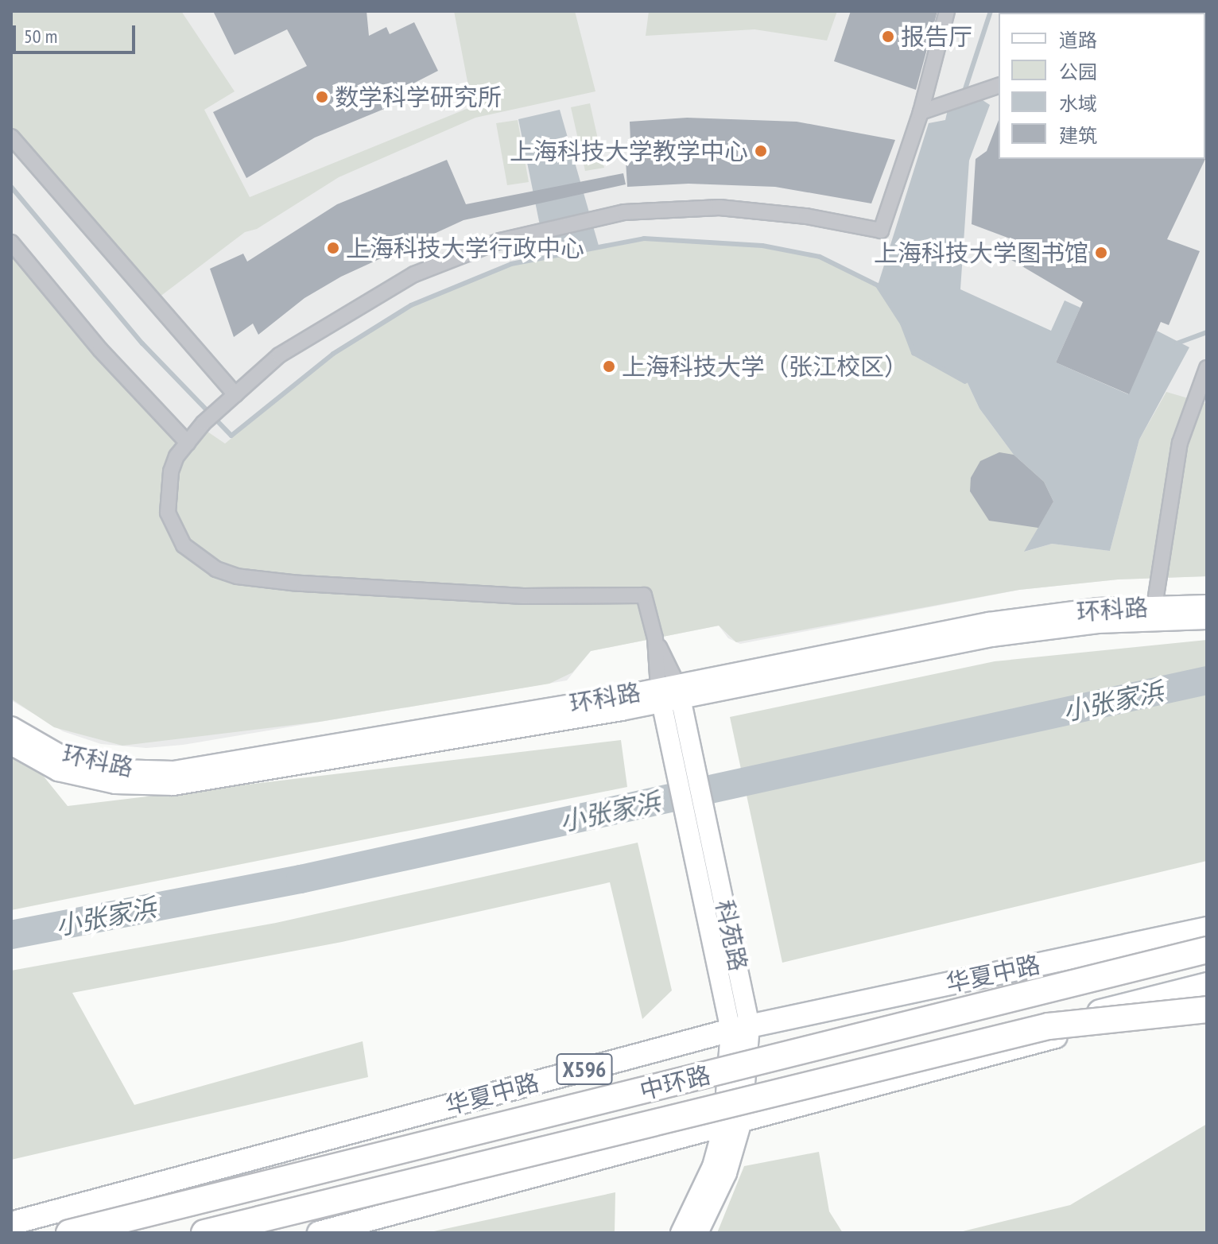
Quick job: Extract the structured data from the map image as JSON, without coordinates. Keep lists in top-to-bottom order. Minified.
{"streets":{"highway":["中环路"],"main road":["华夏中路","X596"],"street":["环科路","科苑路"]},"crossings":[["环科路","科苑路"],["科苑路","华夏中路"]],"water":["小张家浜"],"places":["报告厅","数学科学研究所","上海科技大学教学中心","上海科技大学行政中心","上海科技大学图书馆","上海科技大学（张江校区）"],"legend":["道路","公园","水域","建筑"],"scale_bar":"50 m"}
